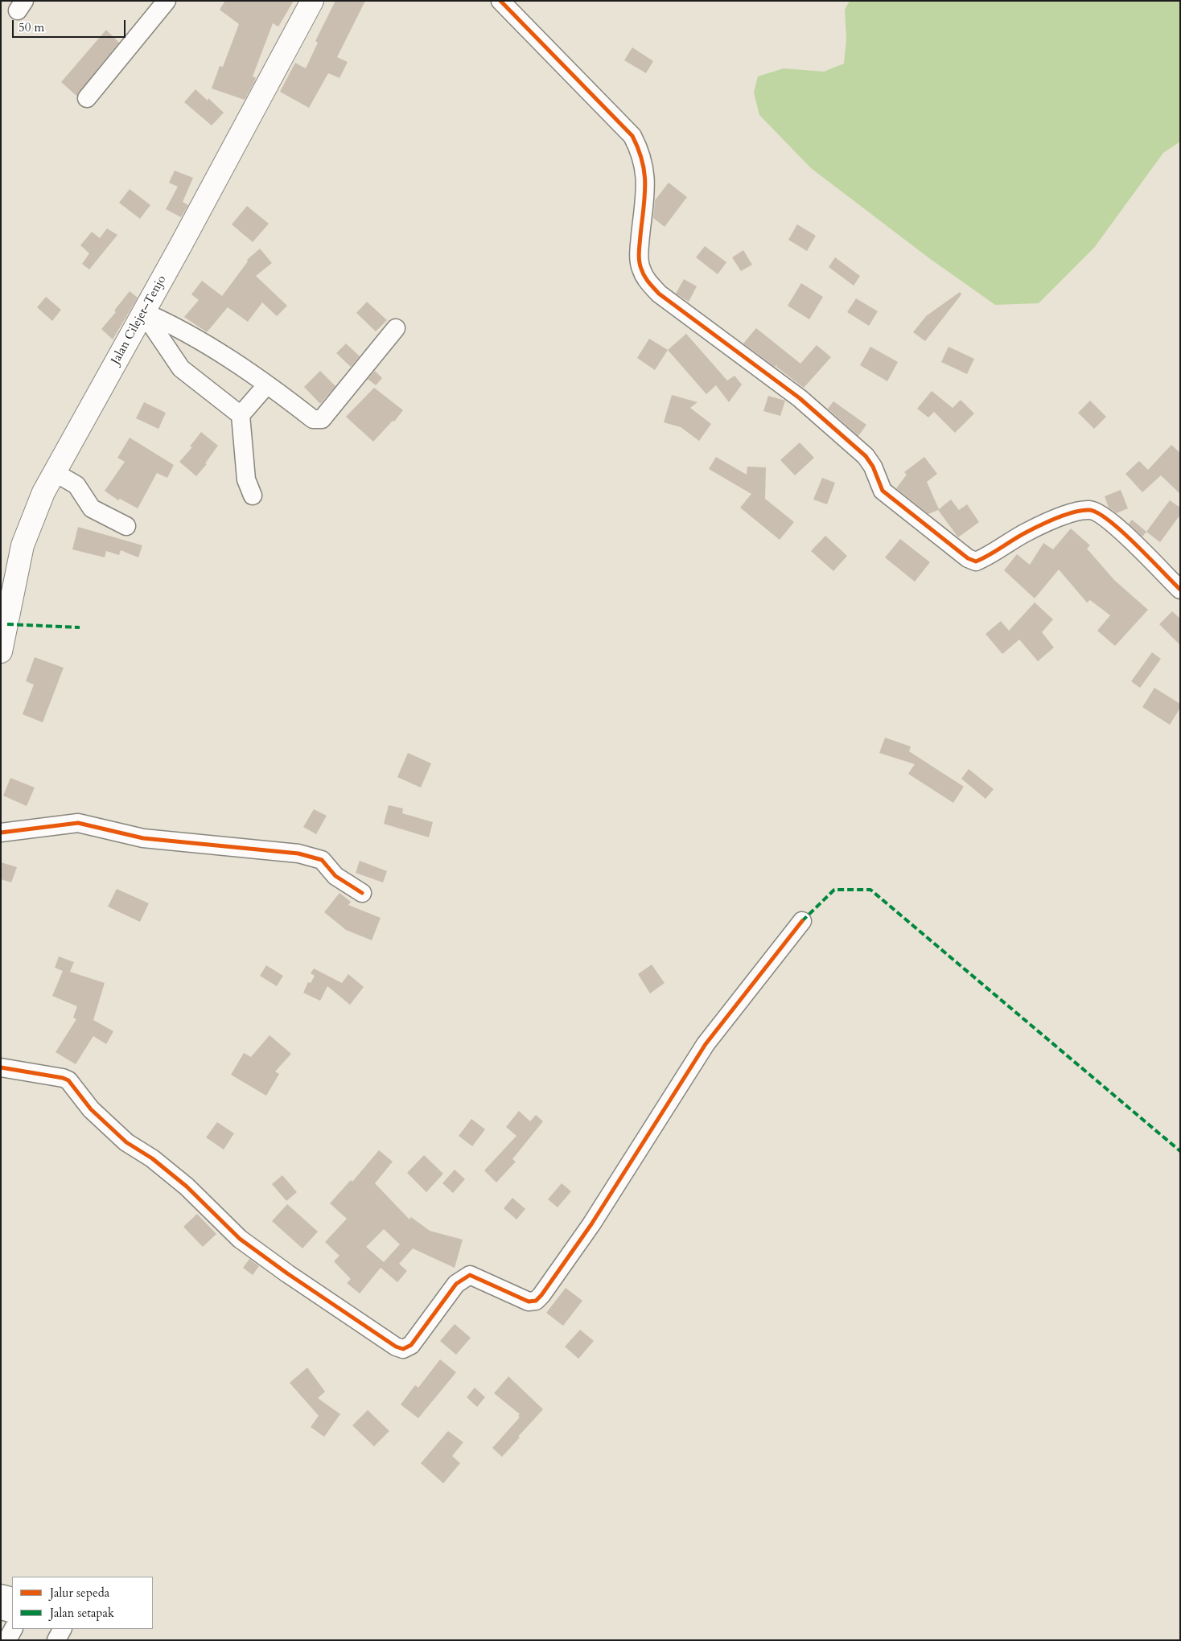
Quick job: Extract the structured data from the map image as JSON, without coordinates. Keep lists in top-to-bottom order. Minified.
{"streets":{"main road":["Jalan Cilejet–Tenjo"]},"legend":["Jalur sepeda","Jalan setapak"],"scale_bar":"50 m"}
